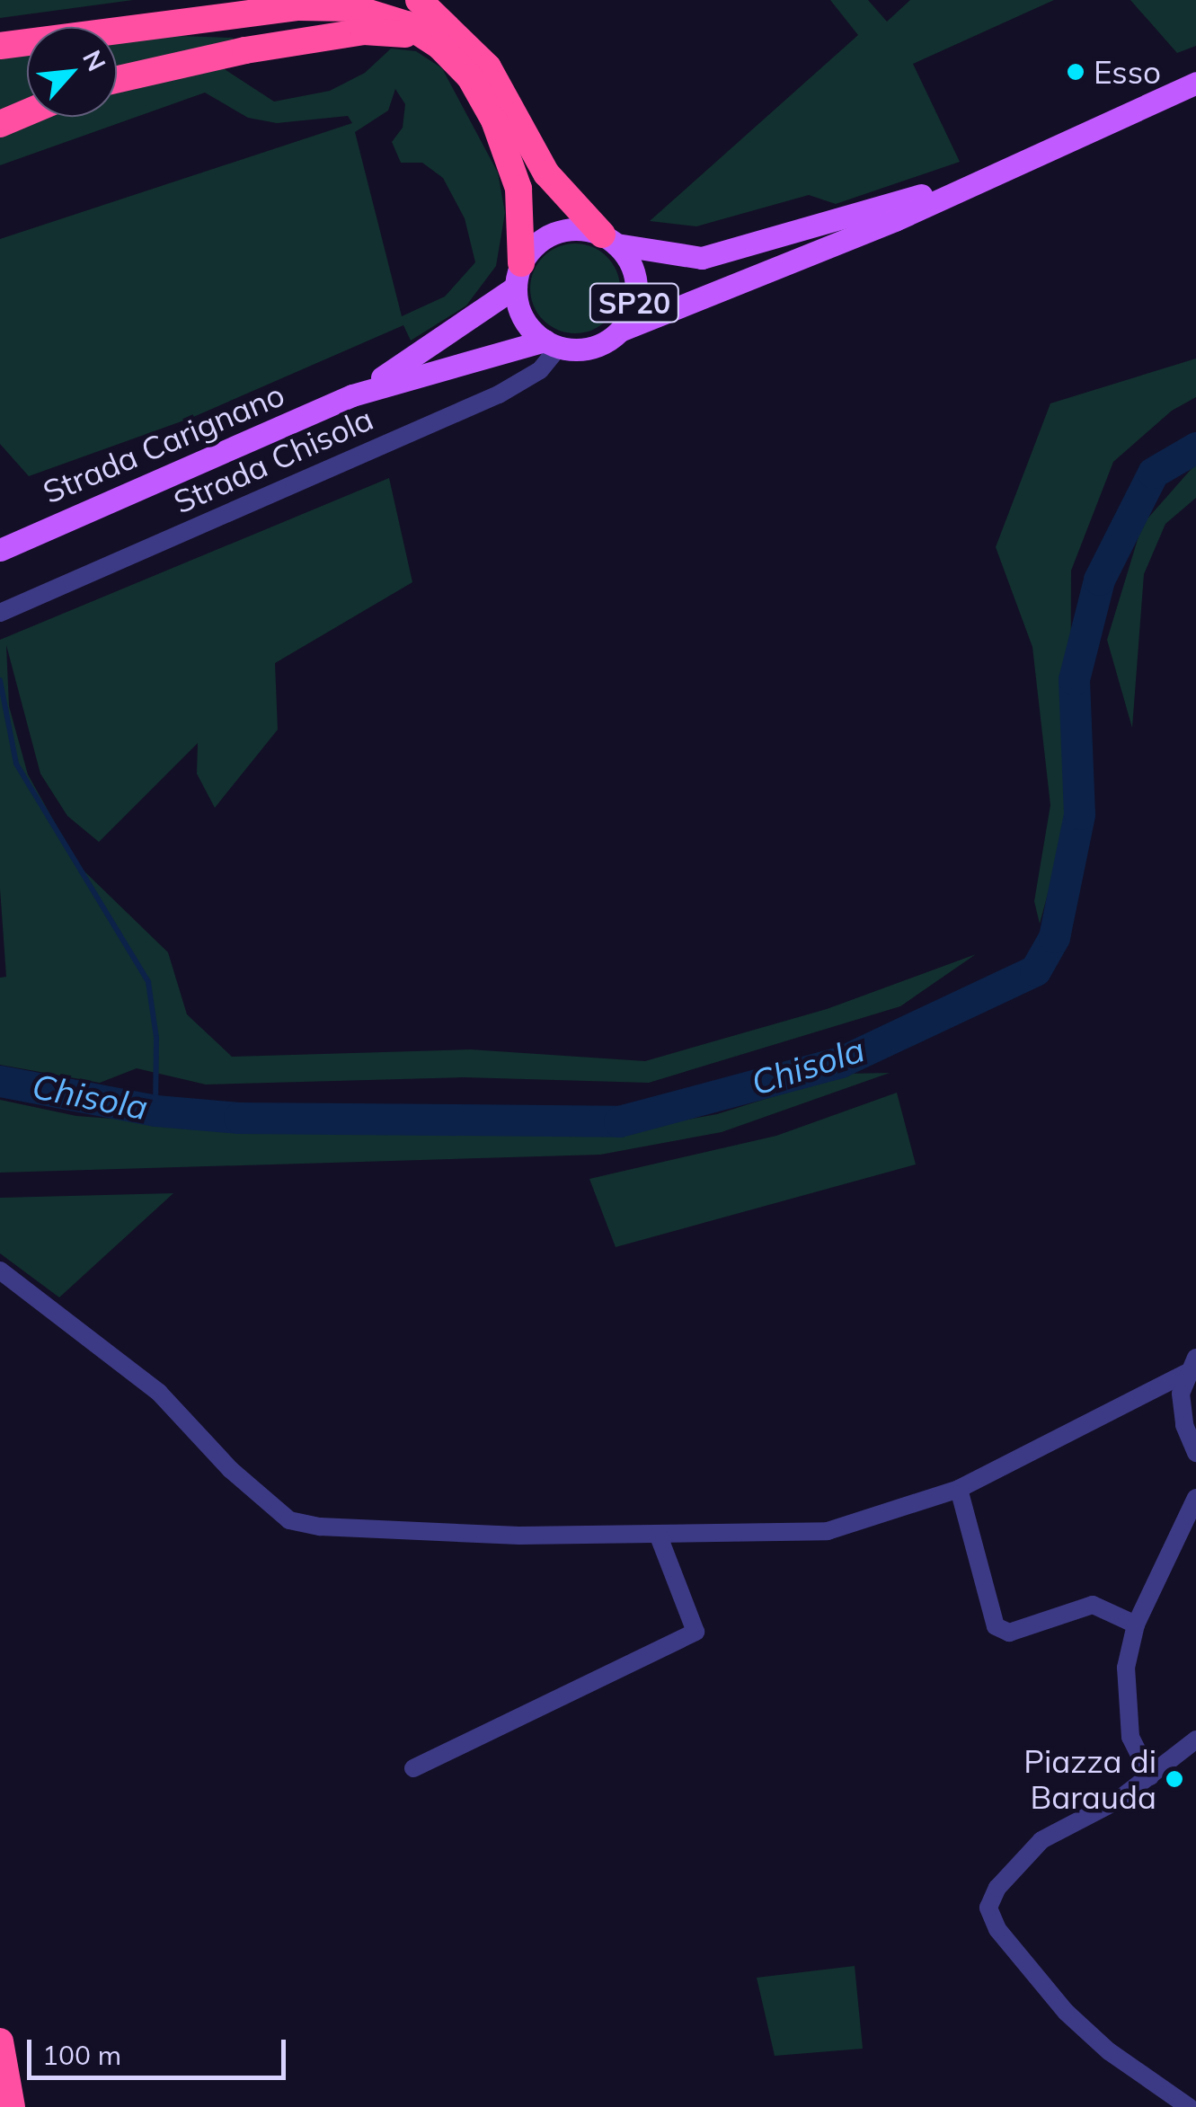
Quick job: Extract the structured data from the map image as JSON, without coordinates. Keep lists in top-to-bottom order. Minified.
{"streets":{"main road":["SP20","Strada Carignano"],"street":["Strada Chisola"]},"crossings":[["SP20","Strada Carignano"],["SP20","Strada Chisola"]],"water":["Chisola"],"places":["Esso","Piazza di Barauda"],"scale_bar":"100 m","north":"top right"}
